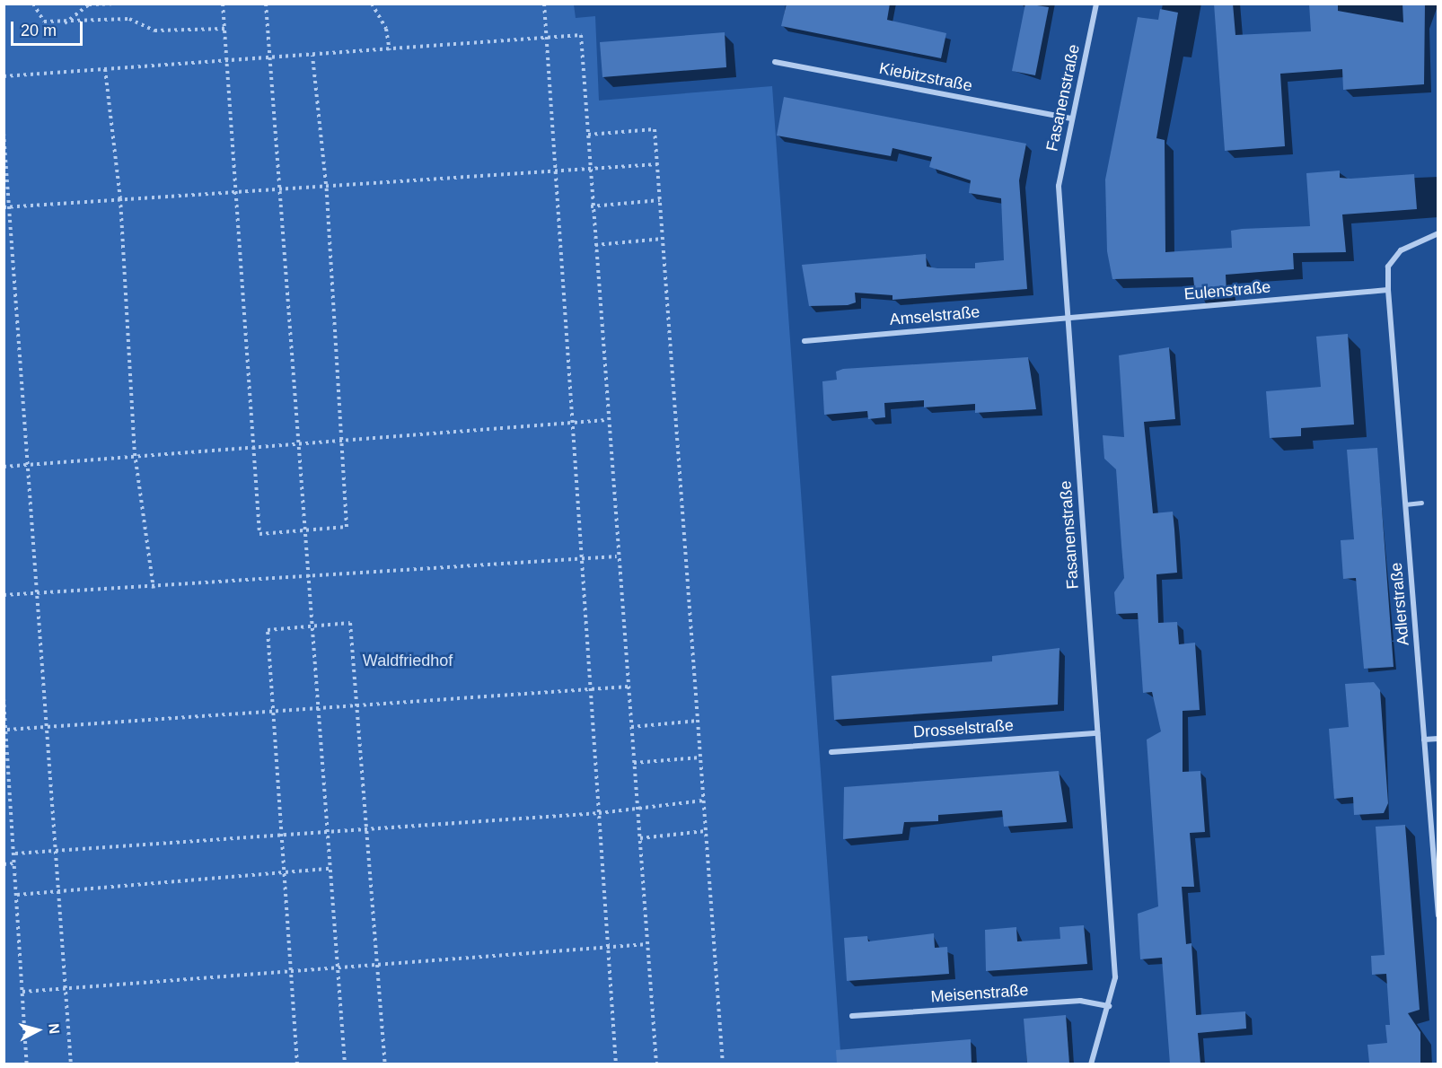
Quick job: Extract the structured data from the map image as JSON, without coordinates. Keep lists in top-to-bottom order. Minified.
{"streets":{"street":["Kiebitzstraße","Fasanenstraße","Eulenstraße","Amselstraße","Adlerstraße","Drosselstraße","Meisenstraße"]},"crossings":[["Kiebitzstraße","Fasanenstraße"],["Fasanenstraße","Eulenstraße"],["Fasanenstraße","Amselstraße"],["Fasanenstraße","Drosselstraße"],["Fasanenstraße","Meisenstraße"],["Eulenstraße","Amselstraße"],["Eulenstraße","Adlerstraße"]],"parks":["Waldfriedhof"],"scale_bar":"20 m","north":"right"}
